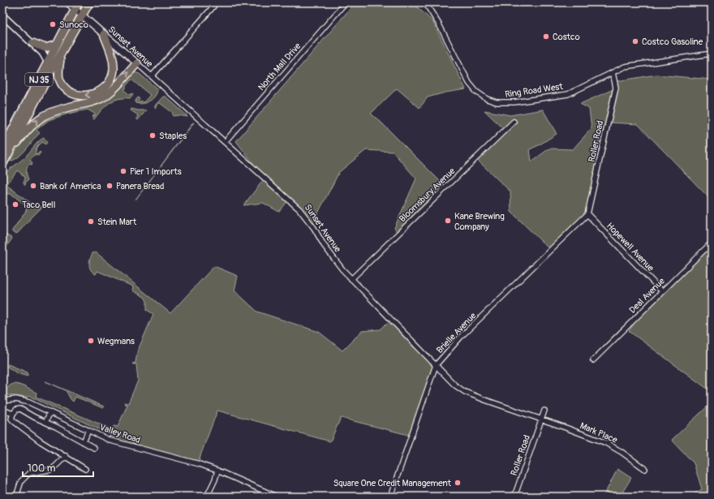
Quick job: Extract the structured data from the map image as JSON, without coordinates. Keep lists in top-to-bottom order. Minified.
{"streets":{"main road":["NJ 35"],"street":["Sunset Avenue","North Mall Drive","Ring Road West","Roller Road","Bloomsbury Avenue","Hopewell Avenue","Deal Avenue","Brielle Avenue","Mark Place","Valley Road"]},"crossings":[["Sunset Avenue","North Mall Drive"],["Sunset Avenue","NJ 35"],["Sunset Avenue","Roller Road"],["Sunset Avenue","Bloomsbury Avenue"],["Sunset Avenue","Brielle Avenue"],["Sunset Avenue","Mark Place"],["Ring Road West","Roller Road"],["Roller Road","Hopewell Avenue"],["Roller Road","Brielle Avenue"],["Roller Road","Mark Place"],["Hopewell Avenue","Deal Avenue"],["Hopewell Avenue","Brielle Avenue"]],"places":["Sunoco","Costco","Costco Gasoline","Staples","Pier 1 Imports","Bank of America","Panera Bread","Taco Bell","Kane Brewing Company","Stein Mart","Wegmans","Square One Credit Management"],"scale_bar":"100 m"}
